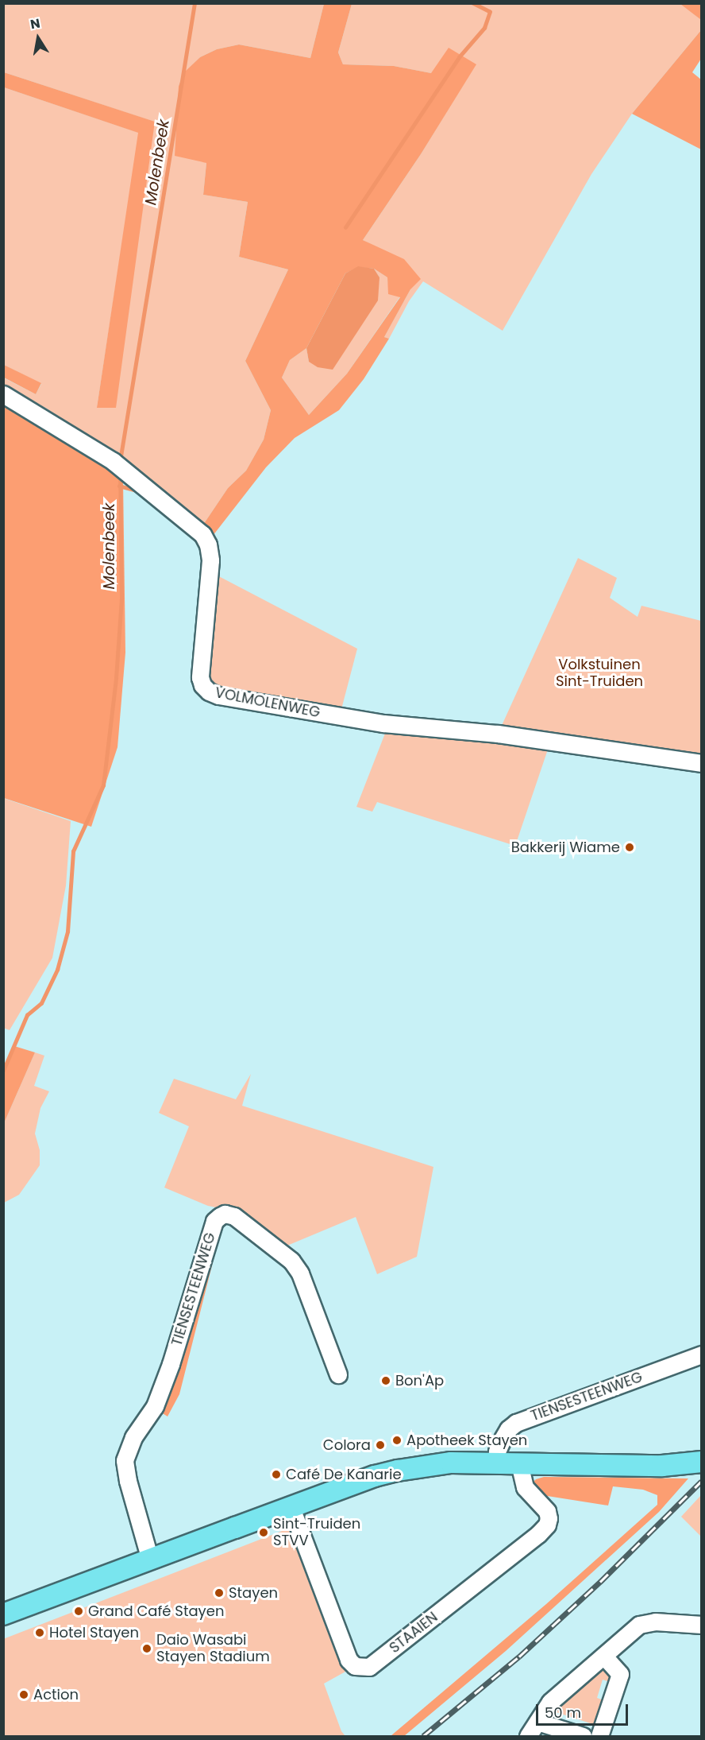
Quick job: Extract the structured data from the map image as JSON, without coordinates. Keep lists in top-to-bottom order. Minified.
{"streets":{"street":["VOLMOLENWEG","TIENSESTEENWEG","STAAIEN"]},"water":["Molenbeek"],"parks":["Volkstuinen Sint-Truiden"],"places":["Bakkerij Wiame","Bon'Ap","Apotheek Stayen","Colora","Café De Kanarie","Sint-Truiden STVV","Stayen","Grand Café Stayen","Hotel Stayen","Daio Wasabi Stayen Stadium","Action"],"scale_bar":"50 m","north":"top"}
